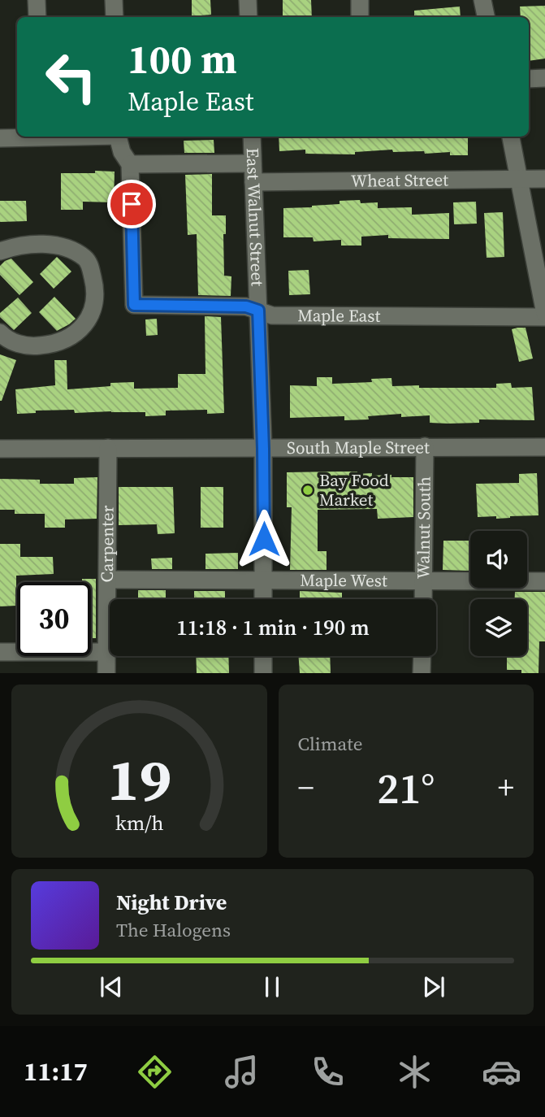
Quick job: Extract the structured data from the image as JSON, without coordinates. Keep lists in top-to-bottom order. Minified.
{"streets":{"street":["Wheat Street","East Walnut Street","Maple East","South Maple Street","Walnut South","Carpenter","Maple West"]},"crossings":[["Wheat Street","East Walnut Street"],["East Walnut Street","Maple East"],["East Walnut Street","South Maple Street"],["East Walnut Street","Maple West"],["South Maple Street","Walnut South"],["South Maple Street","Carpenter"],["Walnut South","Maple West"],["Carpenter","Maple West"]],"places":["Bay Food Market"],"page":{"turn":["100 m","Maple East"],"limit":"30","trip":"11:18 · 1 min · 190 m","tile":"Climate","heat":["−","21°","+"],"song":["Night Drive","The Halogens"],"tabs":"11:17","gauge":["19","km/h"]}}
